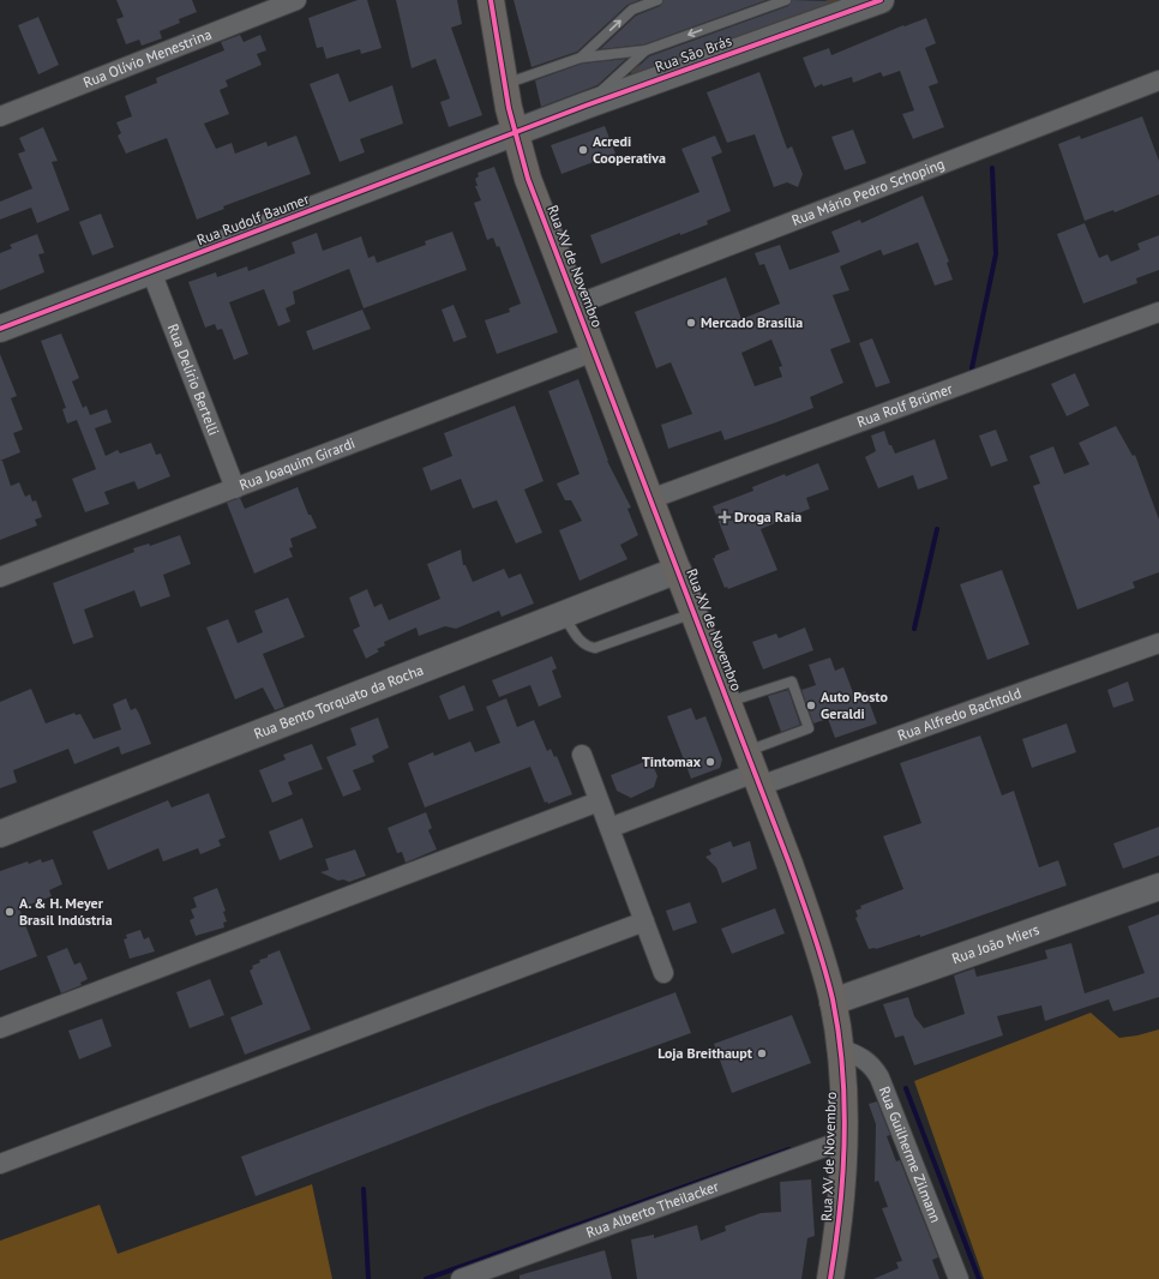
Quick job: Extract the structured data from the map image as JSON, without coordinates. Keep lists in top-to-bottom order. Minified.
{"streets":{"main road":["Rua XV de Novembro"],"street":["Rua São Brás","Rua Olívio Menestrina","Rua Mário Pedro Schoping","Rua Rudolf Baumer","Rua Delírio Bertelli","Rua Rolf Brümer","Rua Joaquim Girardi","Rua Bento Torquato da Rocha","Rua Alfredo Bachtold","Rua João Miers","Rua Guilherme Zilmann","Rua Alberto Theilacker"]},"crossings":[["Rua São Brás","Rua Rudolf Baumer"],["Rua São Brás","Rua XV de Novembro"],["Rua Mário Pedro Schoping","Rua XV de Novembro"],["Rua Rudolf Baumer","Rua XV de Novembro"],["Rua Rudolf Baumer","Rua Delírio Bertelli"],["Rua XV de Novembro","Rua Rolf Brümer"],["Rua XV de Novembro","Rua Joaquim Girardi"],["Rua XV de Novembro","Rua Bento Torquato da Rocha"],["Rua XV de Novembro","Rua Alfredo Bachtold"],["Rua XV de Novembro","Rua João Miers"],["Rua XV de Novembro","Rua Guilherme Zilmann"],["Rua XV de Novembro","Rua Alberto Theilacker"],["Rua Delírio Bertelli","Rua Joaquim Girardi"]],"places":{"other":["Acredi Cooperativa","Mercado Brasília","Auto Posto Geraldi","Tintomax","A. & H. Meyer Brasil Indústria","Loja Breithaupt"],"health":["Droga Raia"]}}
